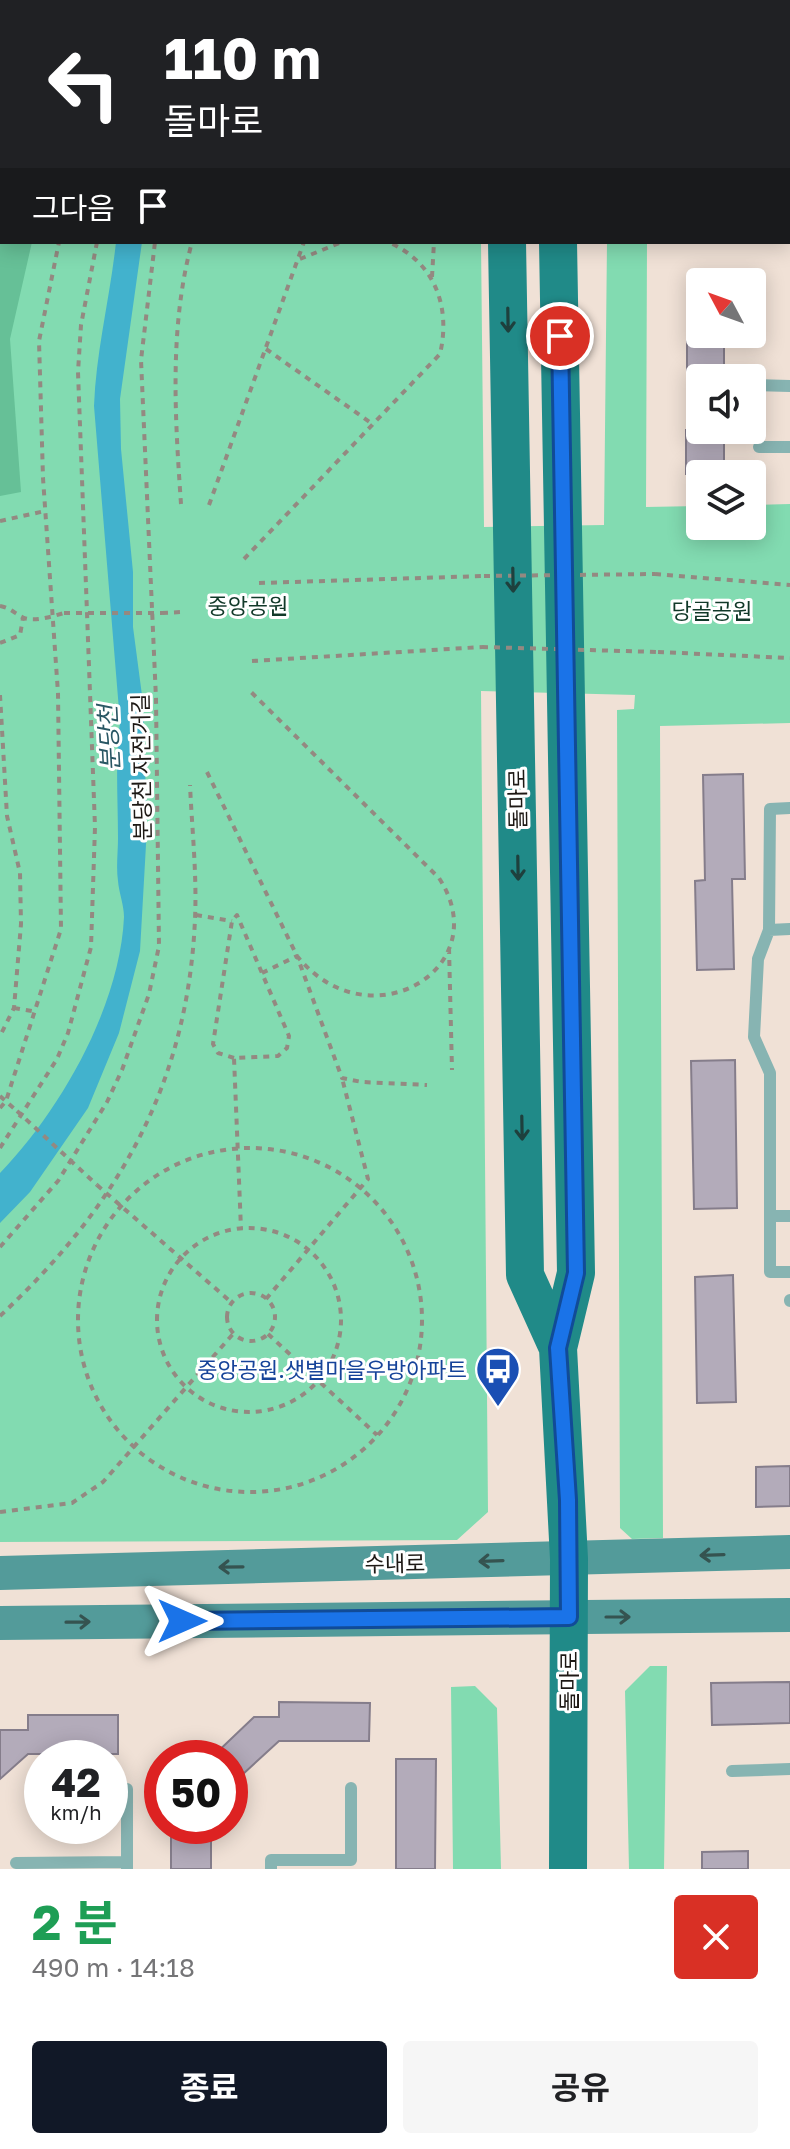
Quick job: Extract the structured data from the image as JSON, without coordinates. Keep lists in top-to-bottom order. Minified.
{"streets":{"main road":["돌마로","수내로"],"path":["분당천 자전거길"]},"crossings":[["돌마로","수내로"]],"water":["분당천"],"parks":["중앙공원","당골공원"],"places":{"bus stop":["중앙공원.샛별마을우방아파트"]},"north":"top left","page":{"turn":["110 m","돌마로"],"then":"그다음","speed":"42 km/h","limit":"50","heading":["2 분","490 m · 14:18"],"buttons":["종료","공유"]}}
